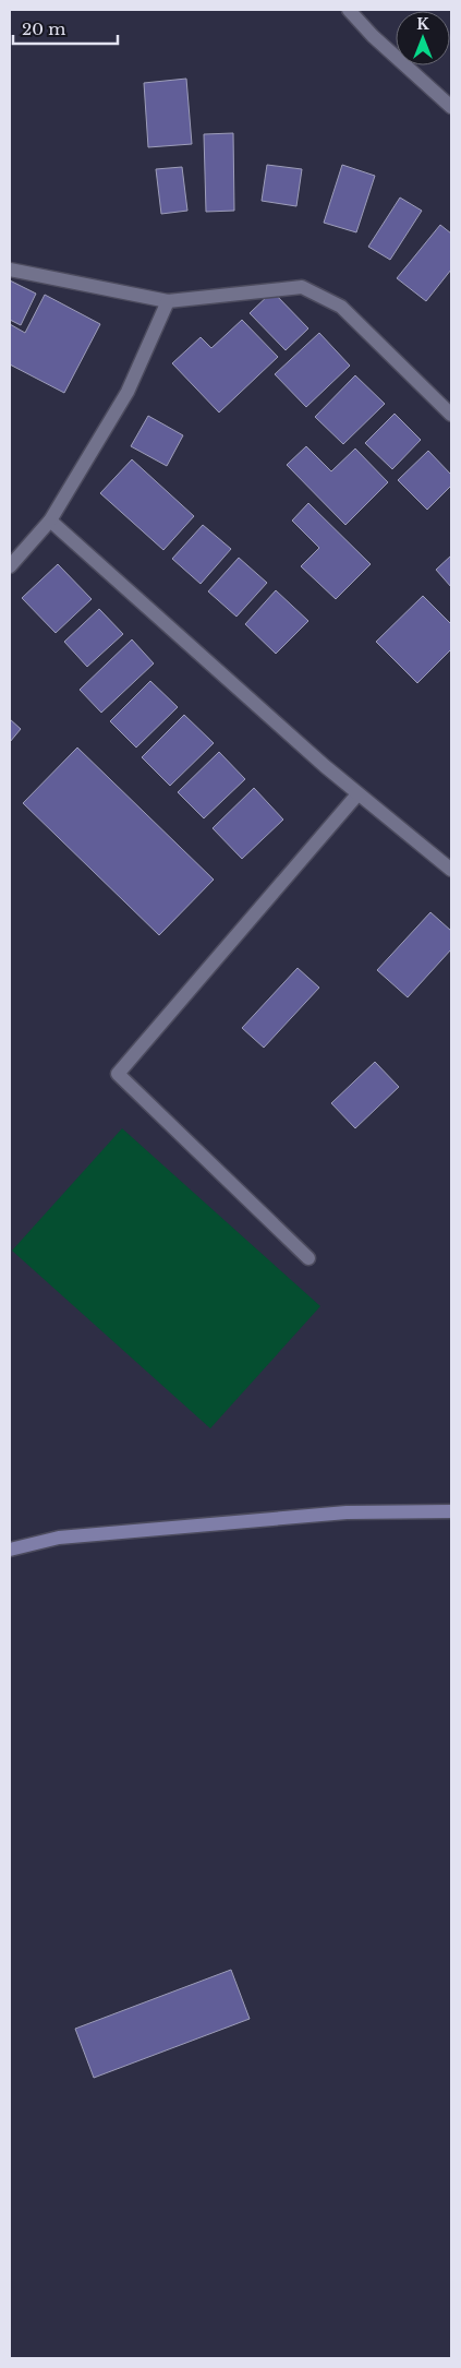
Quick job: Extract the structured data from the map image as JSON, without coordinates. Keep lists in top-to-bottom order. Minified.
{"scale_bar":"20 m","north":"top"}
